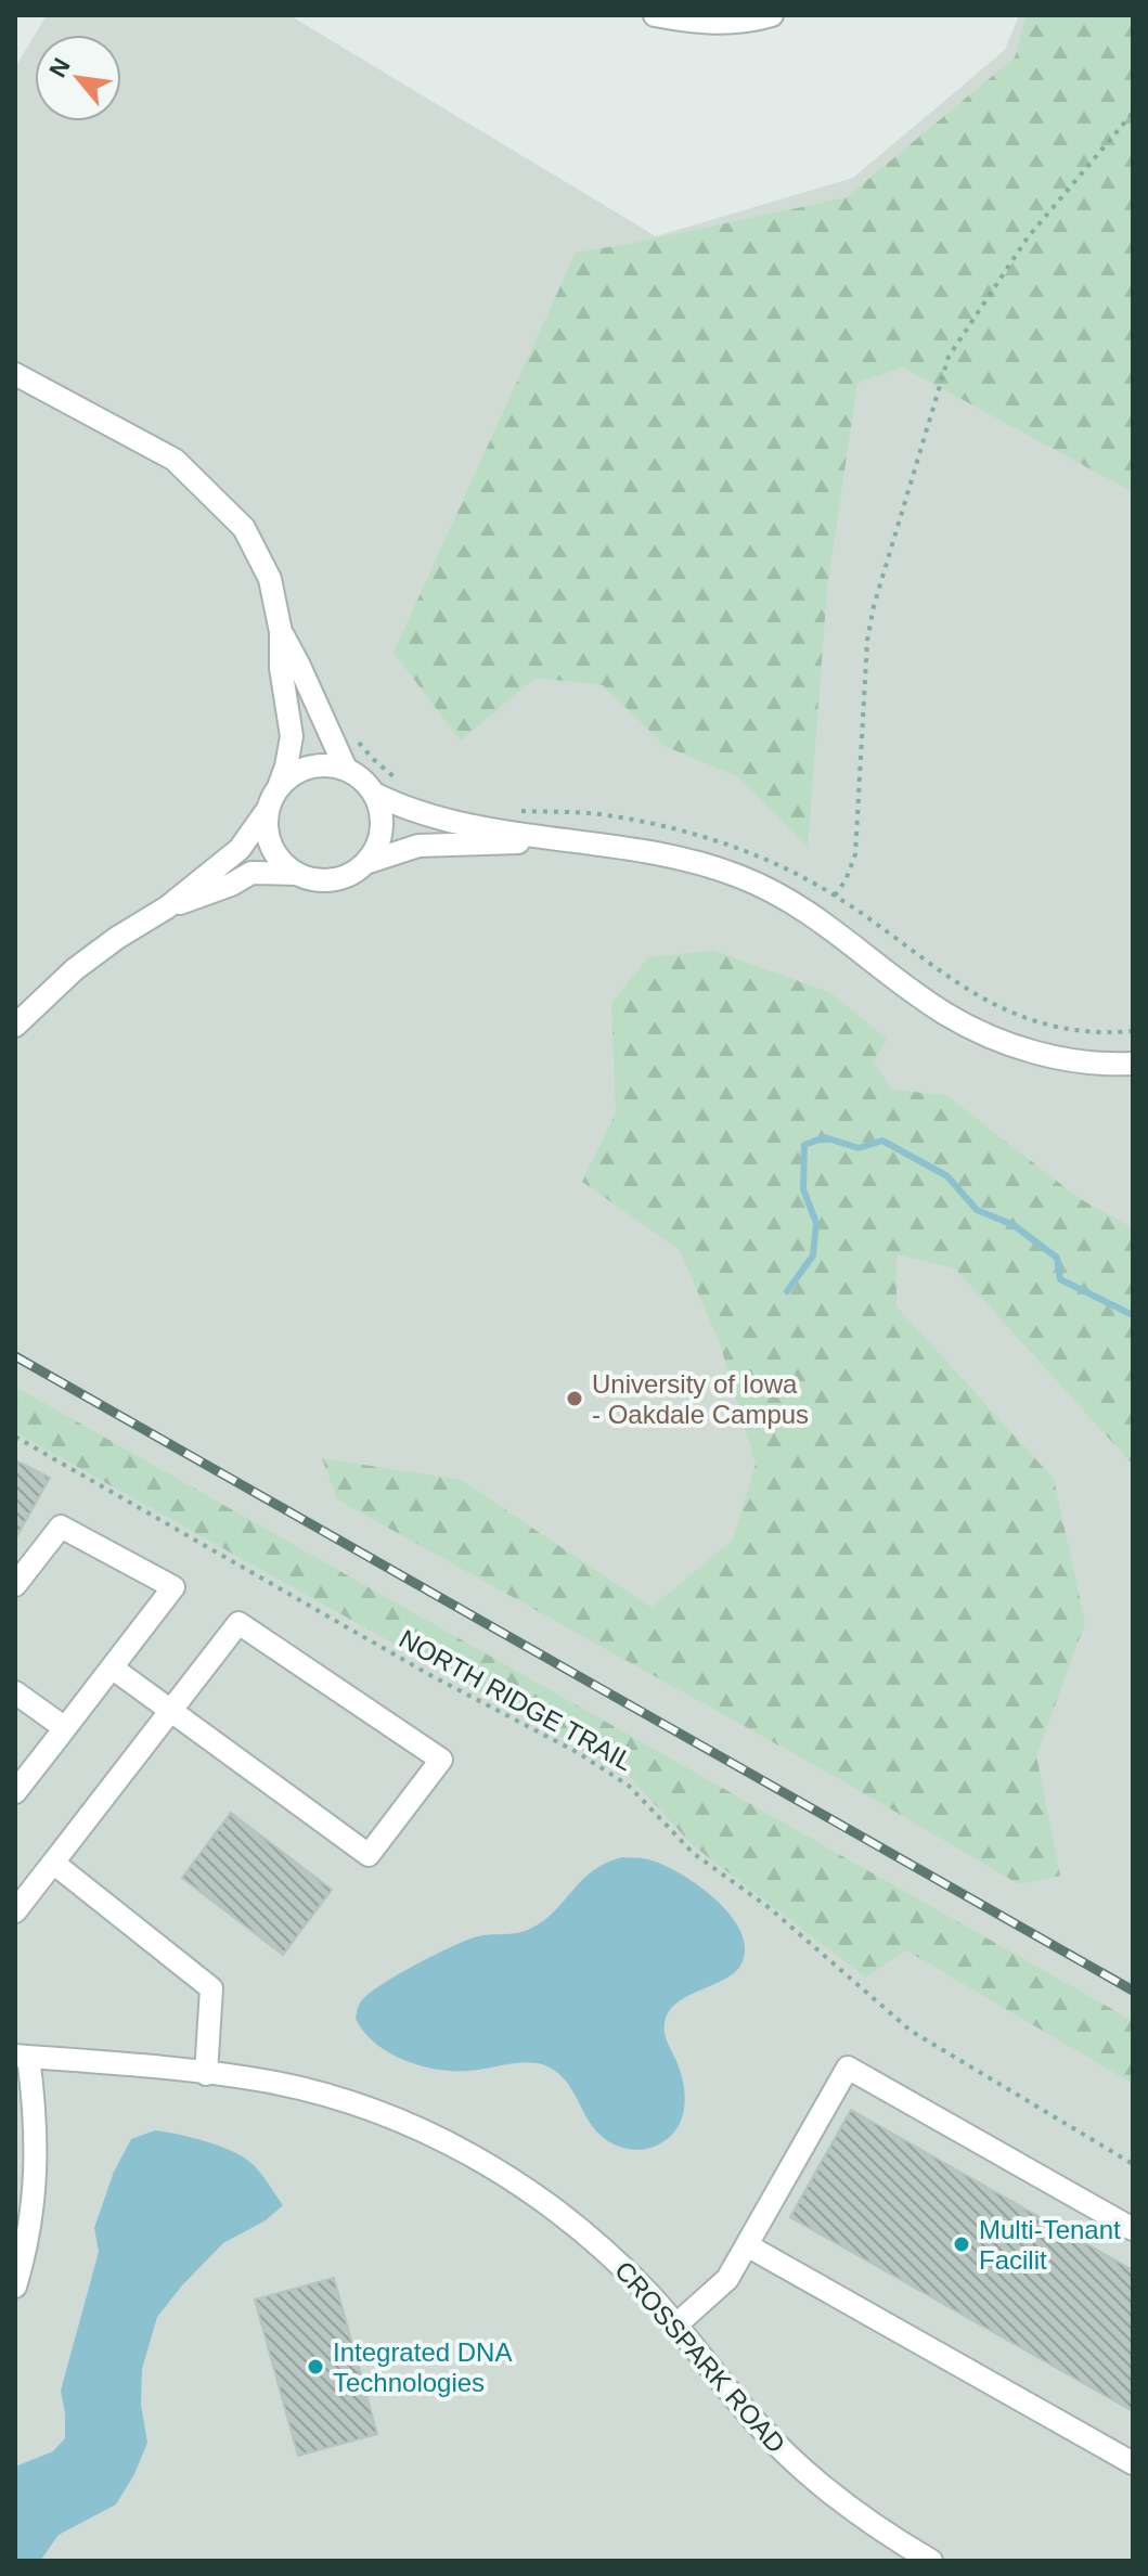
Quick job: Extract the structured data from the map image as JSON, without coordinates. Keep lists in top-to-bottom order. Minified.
{"streets":{"street":["CROSSPARK ROAD"],"path":["NORTH RIDGE TRAIL"]},"places":["University of Iowa - Oakdale Campus","Multi-Tenant Facilit","Integrated DNA Technologies"],"north":"top left"}
